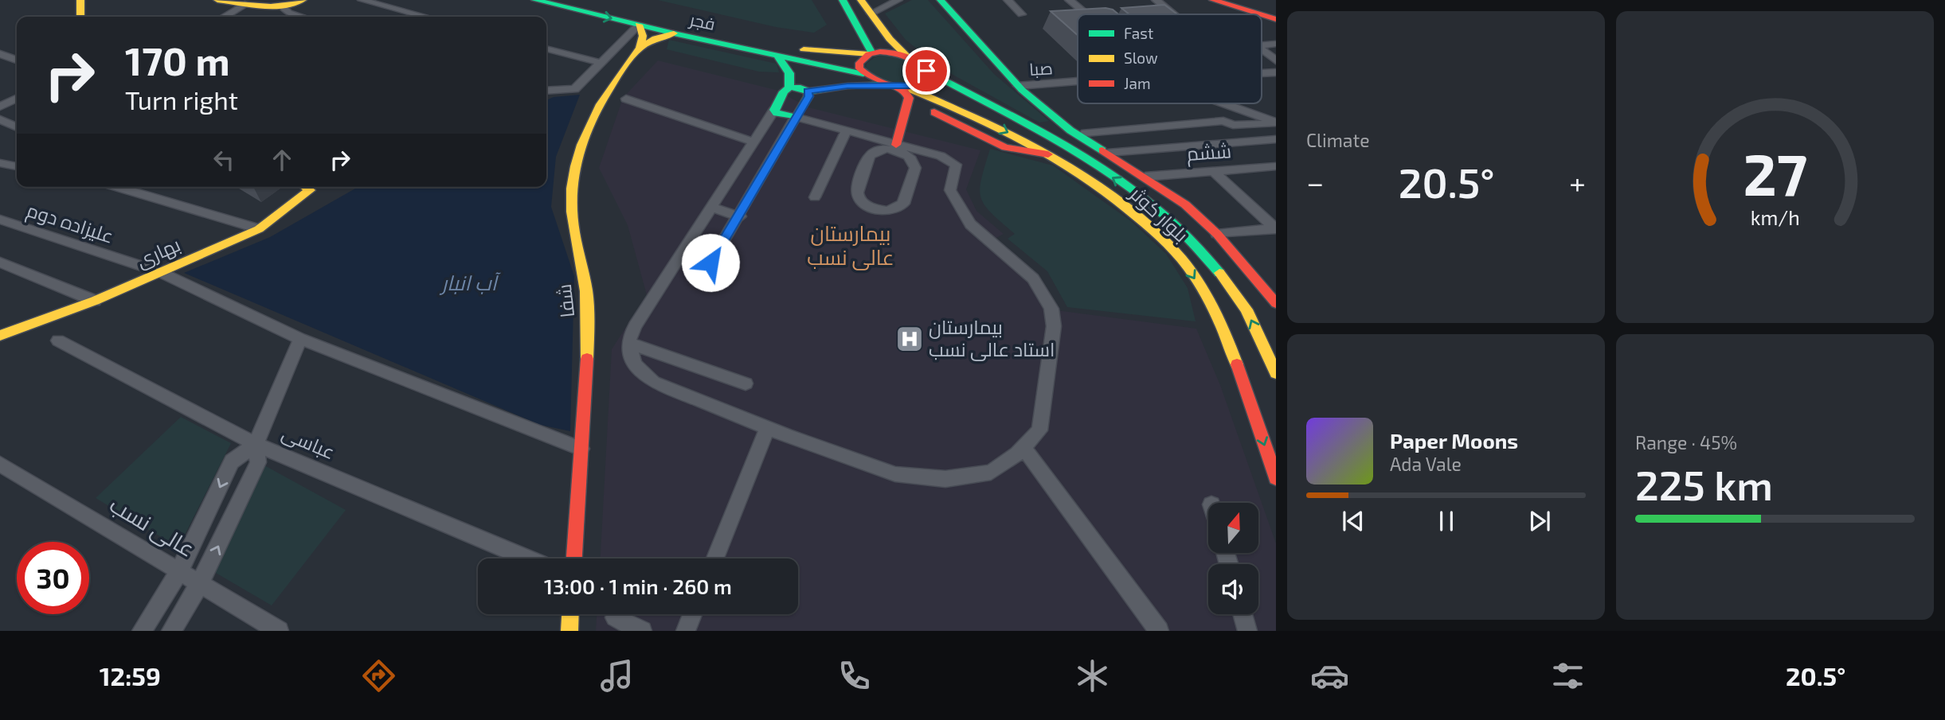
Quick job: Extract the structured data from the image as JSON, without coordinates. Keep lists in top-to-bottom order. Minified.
{"streets":{"main road":["فجر","بلوار کوثر","بهاری","شفا"],"street":["صبا","ششم","علیزاده دوم","عباسی","عالی نسب"]},"crossings":[["فجر","بلوار کوثر"],["علیزاده دوم","بهاری"],["علیزاده دوم","شفا"]],"districts":["بیمارستان عالی نسب"],"water":["آب انبار"],"places":{"hospital":["بیمارستان استاد عالی نسب"]},"legend":["Fast","Slow","Jam"],"north":"top","page":{"tile":["Climate",["Range · 45%","225 km"]],"turn":["170 m","Turn right"],"heat":["−","20.5°","+"],"song":["Paper Moons","Ada Vale"],"limit":"30","trip":"13:00 · 1 min · 260 m","tabs":["12:59","20.5°"],"gauge":["27","km/h"]}}
